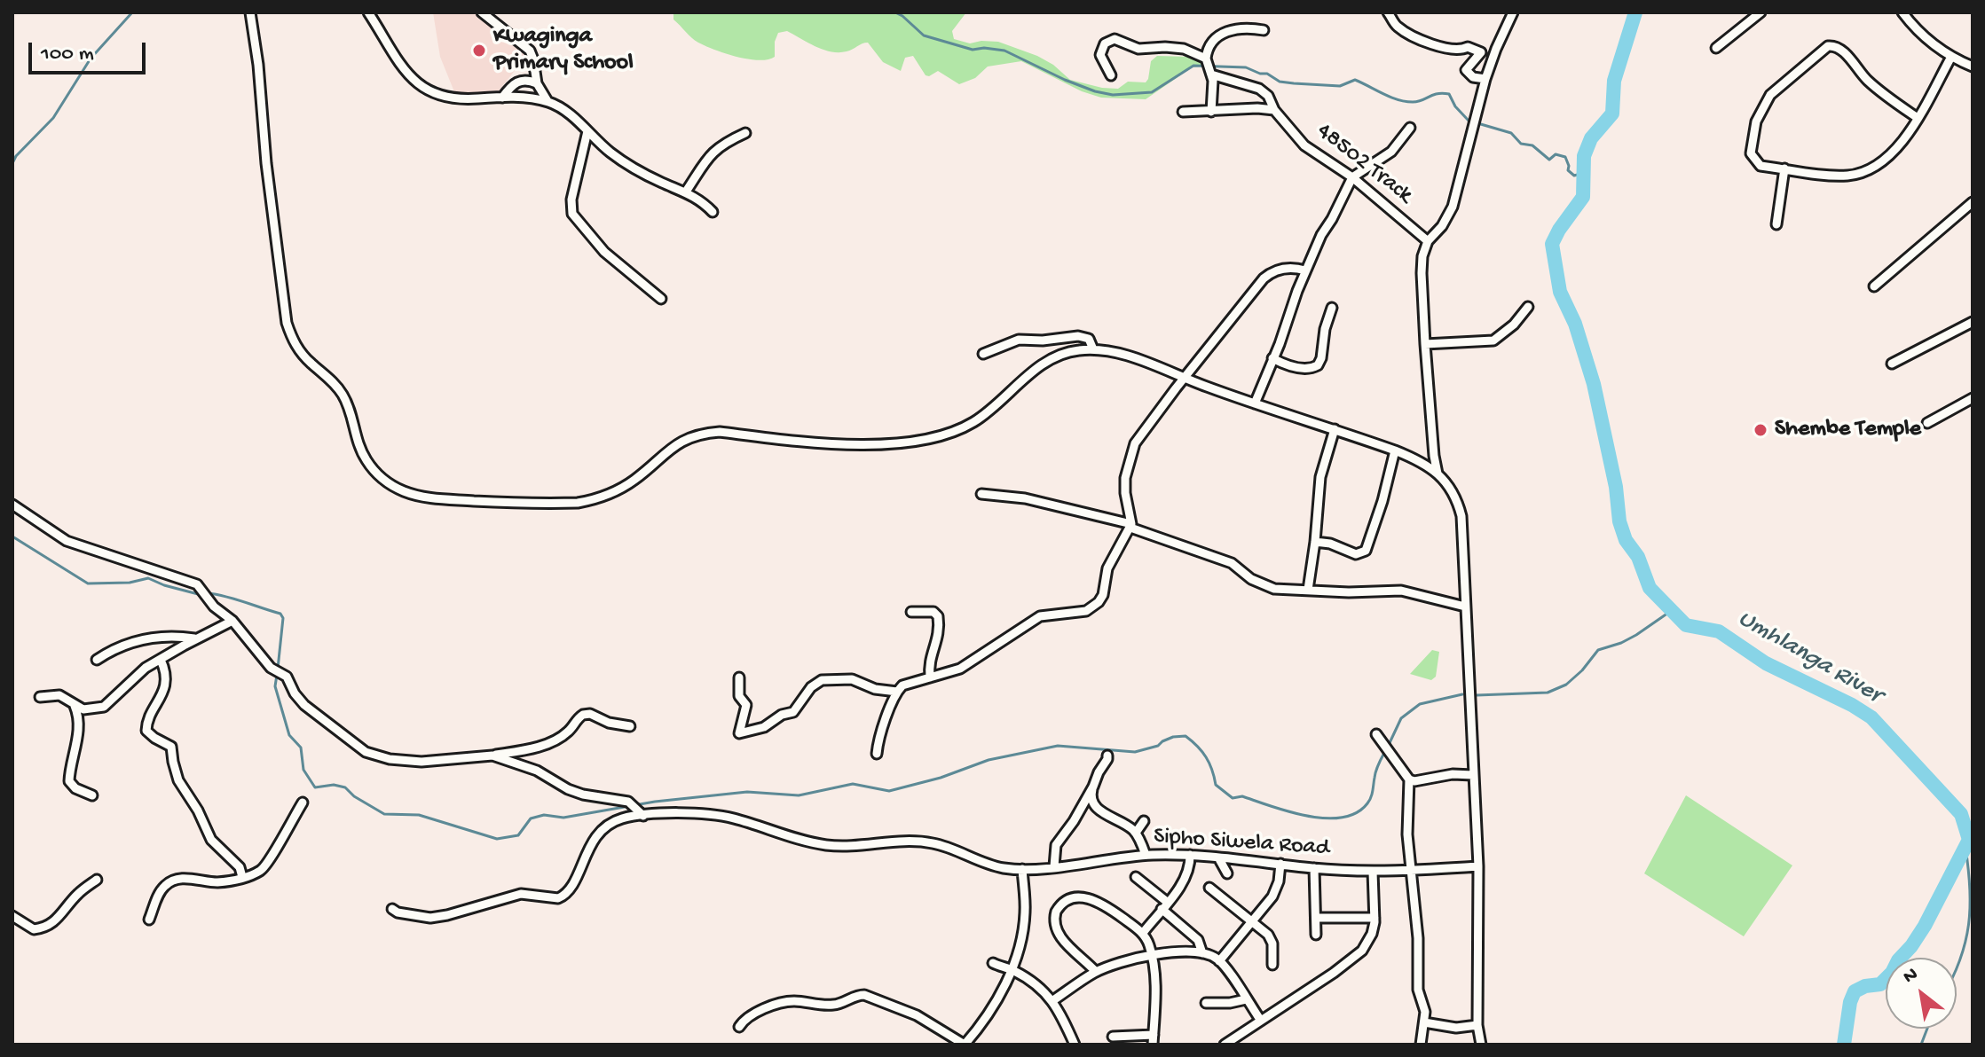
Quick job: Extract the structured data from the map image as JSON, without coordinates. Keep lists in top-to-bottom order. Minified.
{"streets":{"street":["48502 Track","Sipho Siwela Road"]},"water":["Umhlanga River"],"places":["Kwaginga Primary School","Shembe Temple"],"scale_bar":"100 m","north":"top left"}
